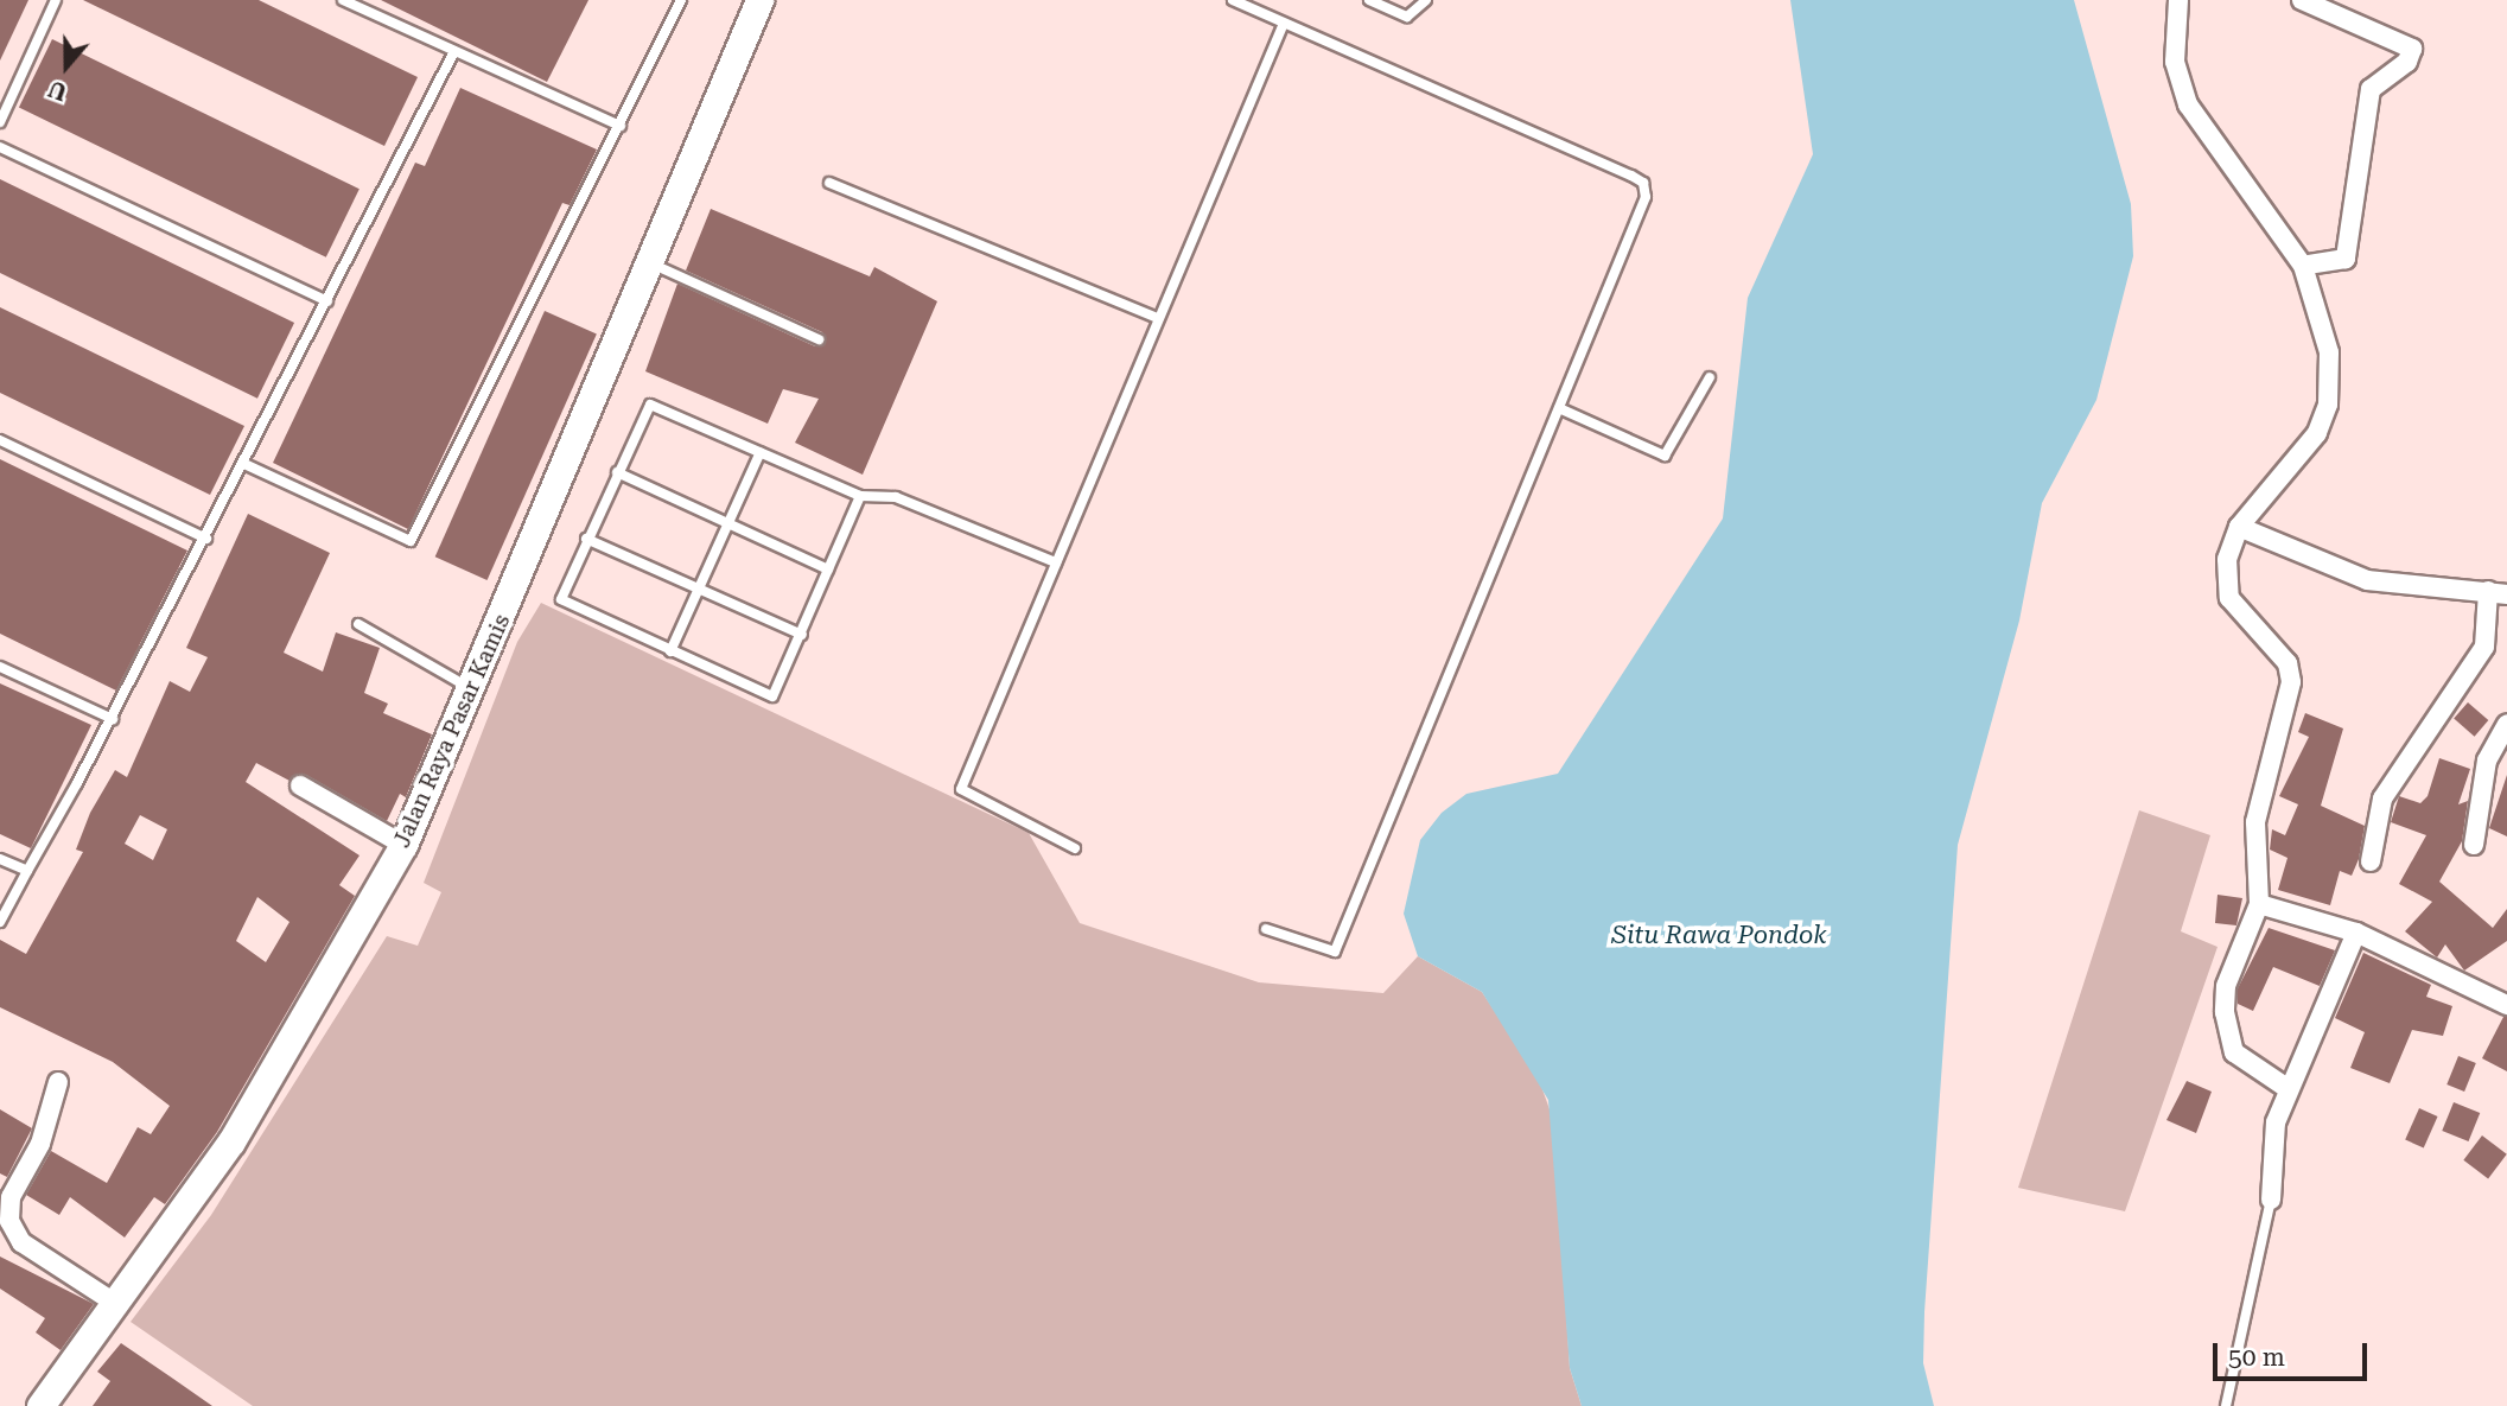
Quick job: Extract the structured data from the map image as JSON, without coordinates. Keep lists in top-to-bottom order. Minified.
{"streets":{"main road":["Jalan Raya Pasar Kamis"]},"water":["Situ Rawa Pondok"],"scale_bar":"50 m","north":"bottom"}
